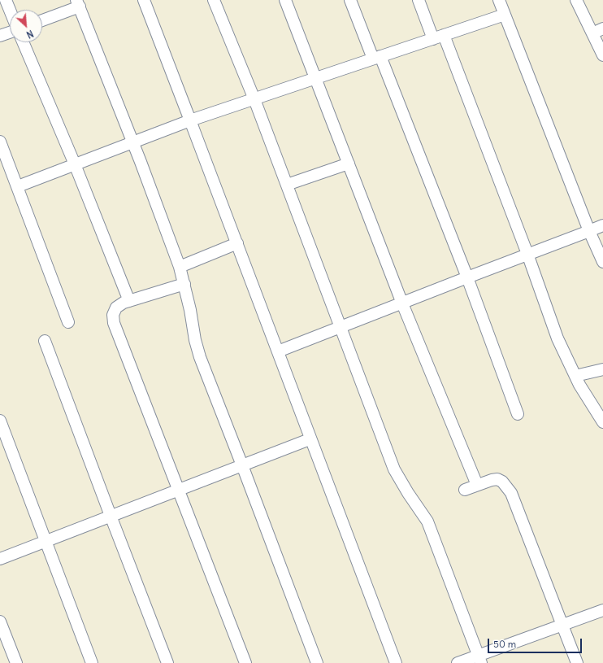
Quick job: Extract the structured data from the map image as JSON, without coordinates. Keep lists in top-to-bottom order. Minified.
{"scale_bar":"50 m","north":"bottom right"}
